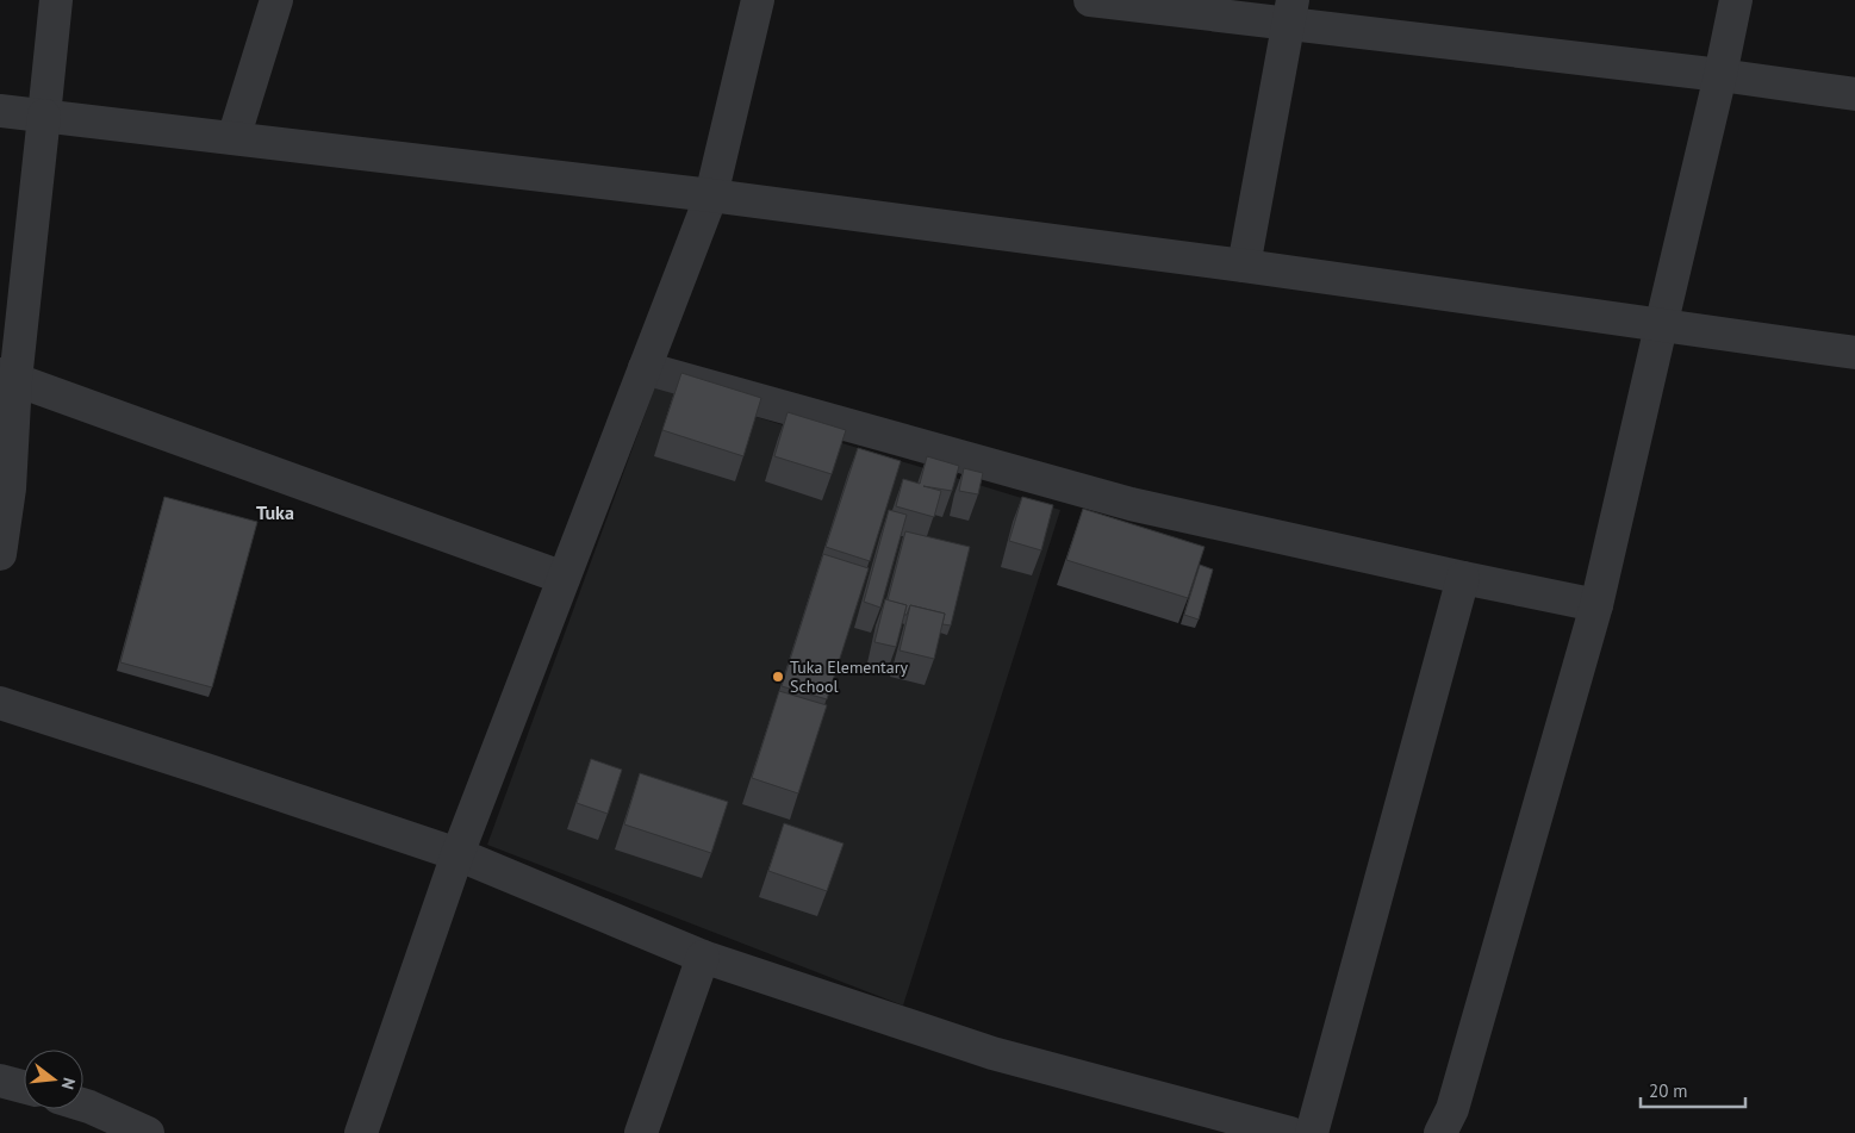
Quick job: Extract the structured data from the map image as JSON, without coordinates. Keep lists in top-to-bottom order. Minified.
{"districts":["Tuka"],"places":["Tuka Elementary School"],"scale_bar":"20 m","north":"right"}
